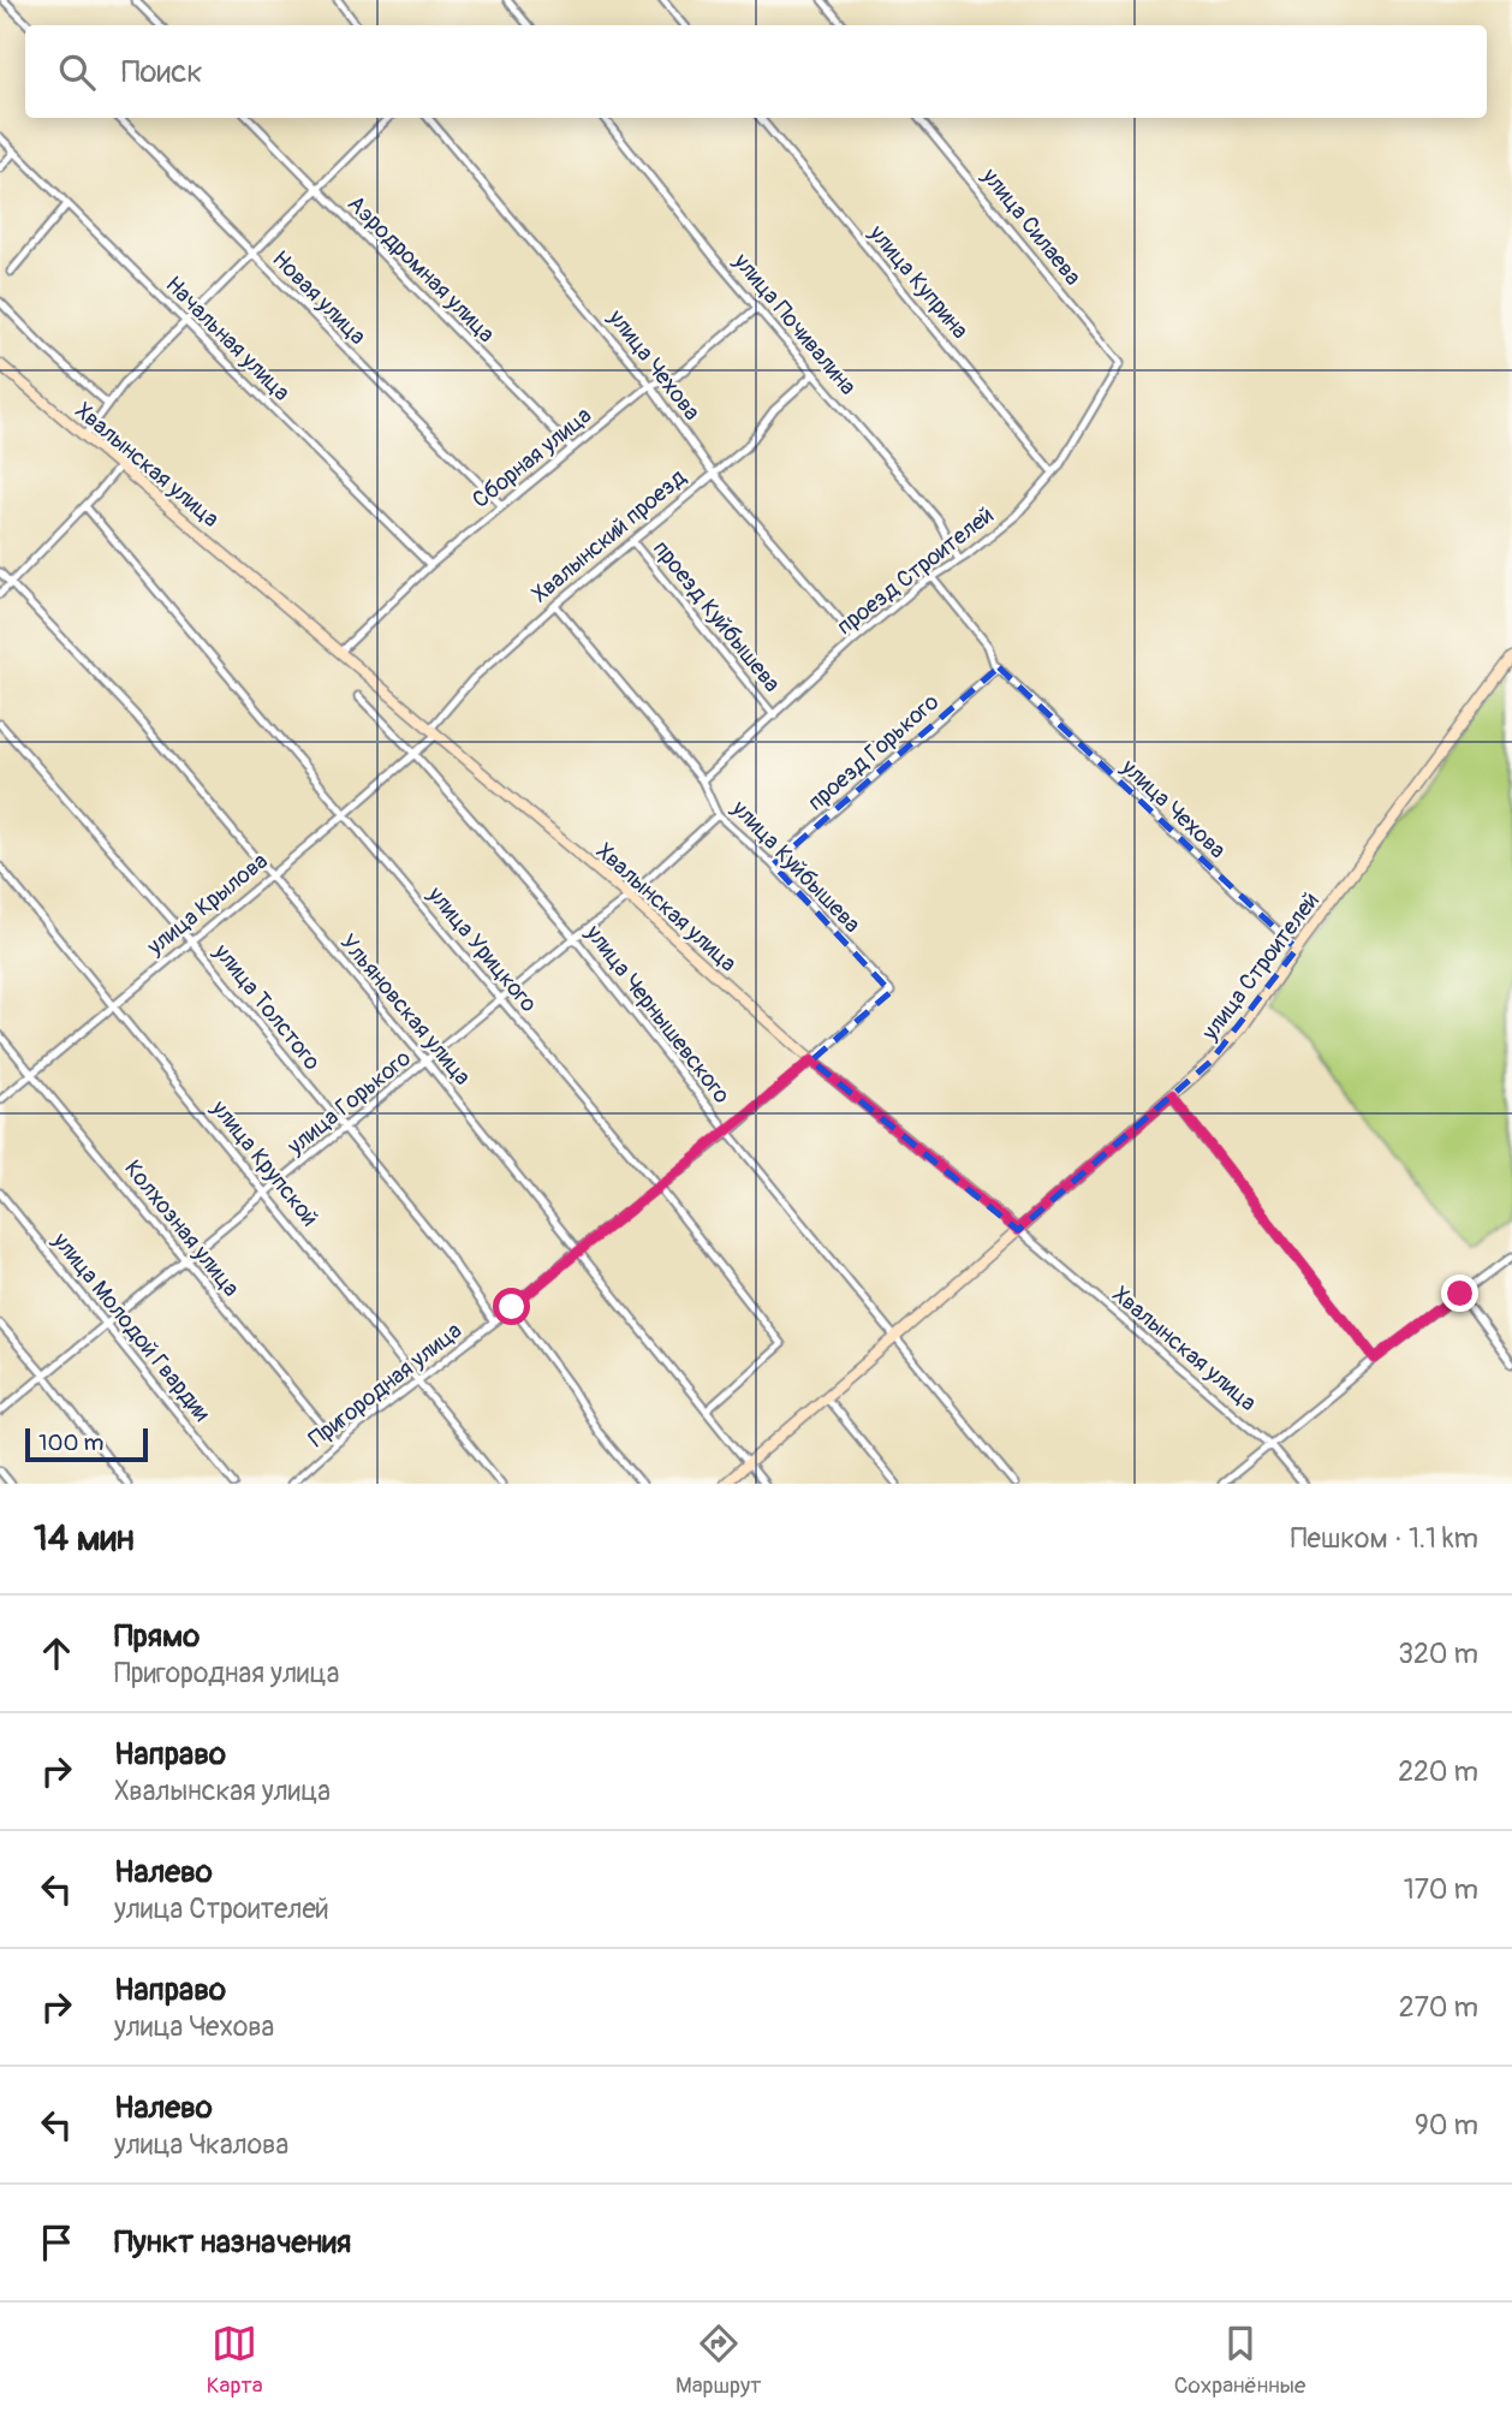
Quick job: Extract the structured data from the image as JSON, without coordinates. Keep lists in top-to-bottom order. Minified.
{"streets":{"street":["улица Силаева","Аэродромная улица","улица Куприна","Новая улица","улица Почивалина","Начальная улица","улица Чехова","Сборная улица","Хвалынская улица","Хвалынский проезд","проезд Строителей","проезд Куйбышева","проезд Горького","улица Куйбышева","улица Крылова","улица Урицкого","улица Строителей","улица Толстого","Ульяновская улица","улица Чернышевского","улица Горького","улица Крупской","Колхозная улица","улица Молодой Гвардии","Пригородная улица"]},"crossings":[["улица Силаева","проезд Строителей"],["Аэродромная улица","Сборная улица"],["улица Куприна","проезд Строителей"],["Новая улица","Сборная улица"],["улица Почивалина","Сборная улица"],["улица Почивалина","Хвалынский проезд"],["улица Почивалина","проезд Строителей"],["Начальная улица","Сборная улица"],["улица Чехова","Сборная улица"],["улица Чехова","Хвалынский проезд"],["улица Чехова","проезд Строителей"],["улица Чехова","проезд Горького"],["улица Чехова","улица Строителей"],["Сборная улица","Хвалынская улица"],["Хвалынская улица","Хвалынский проезд"],["Хвалынская улица","улица Крылова"],["Хвалынская улица","улица Строителей"],["Хвалынская улица","улица Горького"],["Хвалынская улица","Пригородная улица"],["Хвалынский проезд","проезд Куйбышева"],["Хвалынский проезд","улица Куйбышева"],["Хвалынский проезд","улица Крылова"],["проезд Строителей","проезд Куйбышева"],["проезд Строителей","улица Куйбышева"],["проезд Горького","улица Куйбышева"],["улица Куйбышева","улица Горького"],["улица Куйбышева","Пригородная улица"],["улица Крылова","улица Урицкого"],["улица Крылова","улица Толстого"],["улица Крылова","Ульяновская улица"],["улица Крылова","улица Чернышевского"],["улица Крылова","улица Крупской"],["улица Крылова","Колхозная улица"],["улица Урицкого","Ульяновская улица"],["улица Урицкого","улица Горького"],["улица Урицкого","Пригородная улица"],["улица Строителей","Ульяновская улица"],["улица Строителей","улица Чернышевского"],["улица Толстого","улица Горького"],["улица Толстого","Пригородная улица"],["Ульяновская улица","улица Горького"],["Ульяновская улица","Пригородная улица"],["улица Чернышевского","улица Горького"],["улица Чернышевского","Пригородная улица"],["улица Горького","улица Крупской"],["улица Горького","Колхозная улица"],["улица Горького","улица Молодой Гвардии"],["улица Крупской","Пригородная улица"],["Колхозная улица","Пригородная улица"]],"scale_bar":"100 m","page":{"search":"Поиск","scale":"100 m","heading":["14 мин","Пешком · 1.1 km"],"list":[["Прямо","Пригородная улица","320 m"],["Направо","Хвалынская улица","220 m"],["Налево","улица Строителей","170 m"],["Направо","улица Чехова","270 m"],["Налево","улица Чкалова","90 m"],"Пункт назначения"],"nav":["Карта","Маршрут","Сохранённые"]}}
